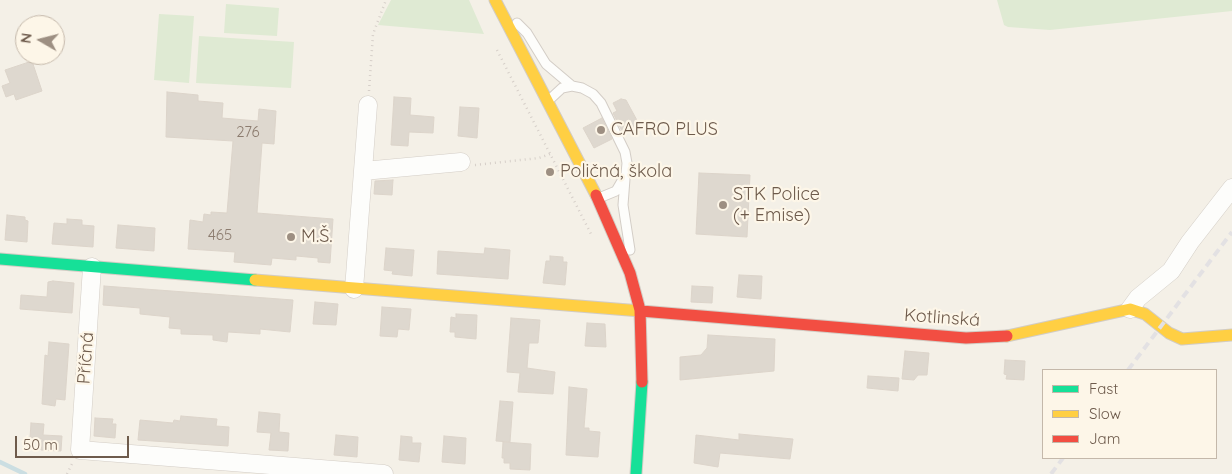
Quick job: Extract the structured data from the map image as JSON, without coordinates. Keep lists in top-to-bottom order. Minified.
{"streets":{"street":["Kotlinská","Příčná"]},"crossings":[["Kotlinská","Příčná"]],"places":["CAFRO PLUS","Poličná, škola","STK Police (+ Emise)","M.Š."],"house_numbers":["276","465"],"legend":["Fast","Slow","Jam"],"scale_bar":"50 m","north":"left"}
